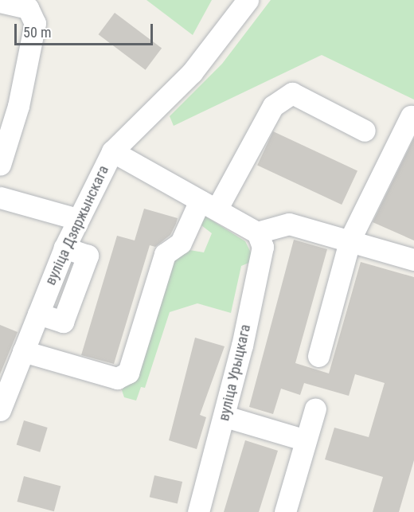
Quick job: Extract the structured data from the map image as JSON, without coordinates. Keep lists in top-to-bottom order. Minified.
{"streets":{"street":["вуліца Дзяржынскага","вуліца Урыцкага"]},"scale_bar":"50 m"}
